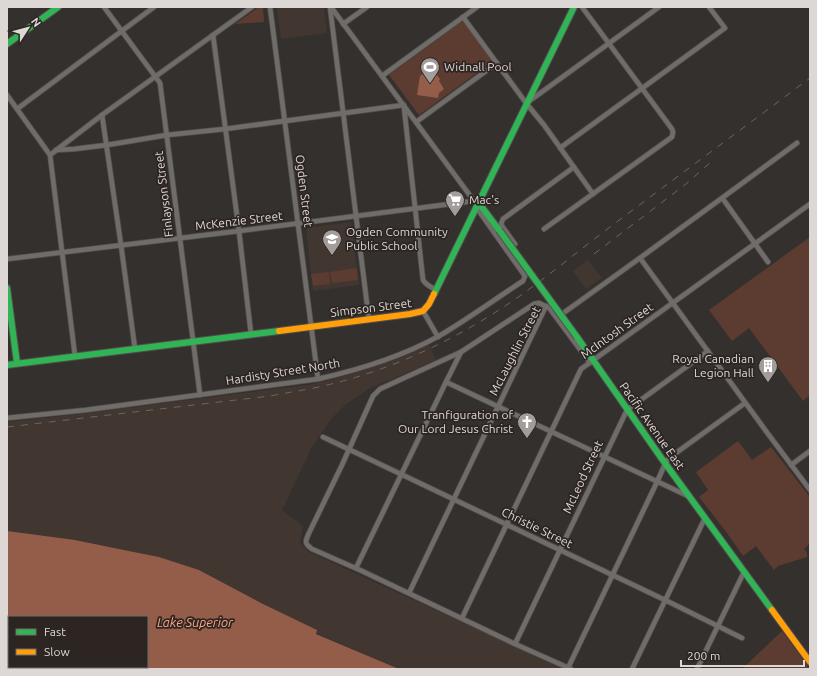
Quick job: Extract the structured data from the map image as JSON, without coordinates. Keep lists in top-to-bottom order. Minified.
{"streets":{"main road":["Simpson Street","Pacific Avenue East"],"street":["Ogden Street","Finlayson Street","McKenzie Street","McIntosh Street","McLaughlin Street","Hardisty Street North","McLeod Street","Christie Street"]},"crossings":[["Ogden Street","McKenzie Street"],["Ogden Street","Simpson Street"],["Ogden Street","Hardisty Street North"],["Finlayson Street","McKenzie Street"],["Finlayson Street","Simpson Street"],["Finlayson Street","Hardisty Street North"],["McKenzie Street","Simpson Street"],["McKenzie Street","Hardisty Street North"],["McKenzie Street","Pacific Avenue East"],["Simpson Street","Hardisty Street North"],["Simpson Street","Pacific Avenue East"],["McIntosh Street","Pacific Avenue East"],["McIntosh Street","Christie Street"],["McLaughlin Street","Christie Street"],["Hardisty Street North","Pacific Avenue East"],["Pacific Avenue East","McLeod Street"],["McLeod Street","Christie Street"]],"water":["Lake Superior"],"places":{"sports":["Widnall Pool"],"supermarket":["Mac's"],"school or university":["Ogden Community Public School"],"building":["Royal Canadian Legion Hall"],"church":["Tranfiguration of Our Lord Jesus Christ"]},"legend":["Fast","Slow"],"scale_bar":"200 m","north":"top right"}
